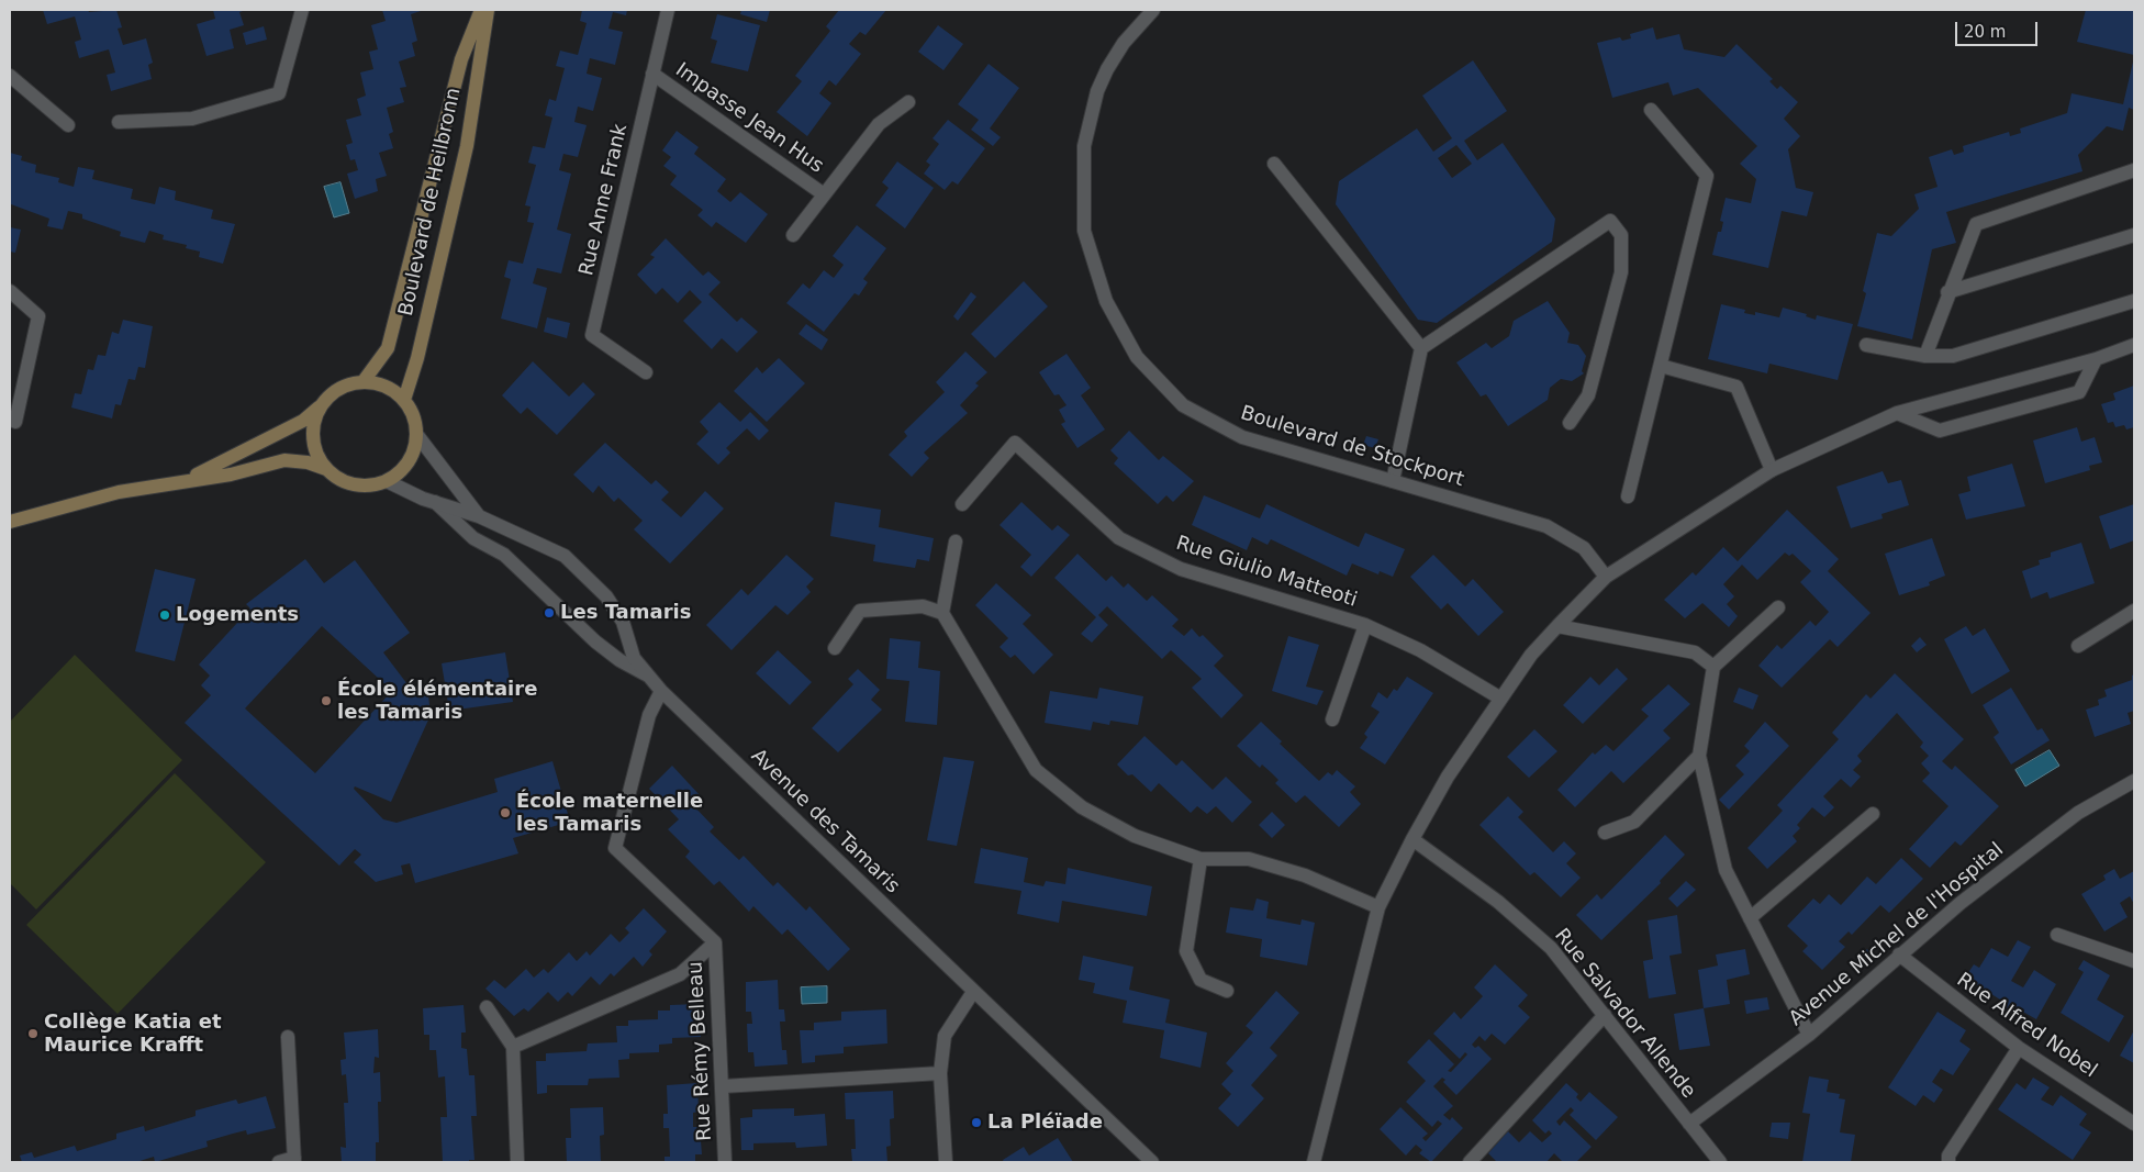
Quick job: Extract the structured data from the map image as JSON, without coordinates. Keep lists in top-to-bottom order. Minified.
{"streets":{"street":["Impasse Jean Hus","Rue Anne Frank","Boulevard de Heilbronn","Boulevard de Stockport","Rue Giulio Matteoti","Avenue des Tamaris","Avenue Michel de l'Hospital","Rue Salvador Allende","Rue Alfred Nobel","Rue Rémy Belleau"]},"crossings":[["Impasse Jean Hus","Rue Anne Frank"],["Boulevard de Heilbronn","Avenue des Tamaris"],["Avenue des Tamaris","Rue Rémy Belleau"],["Avenue Michel de l'Hospital","Rue Salvador Allende"],["Avenue Michel de l'Hospital","Rue Alfred Nobel"]],"places":["Les Tamaris","Logements","École élémentaire les Tamaris","École maternelle les Tamaris","Collège Katia et Maurice Krafft","La Pléïade"],"scale_bar":"20 m"}
